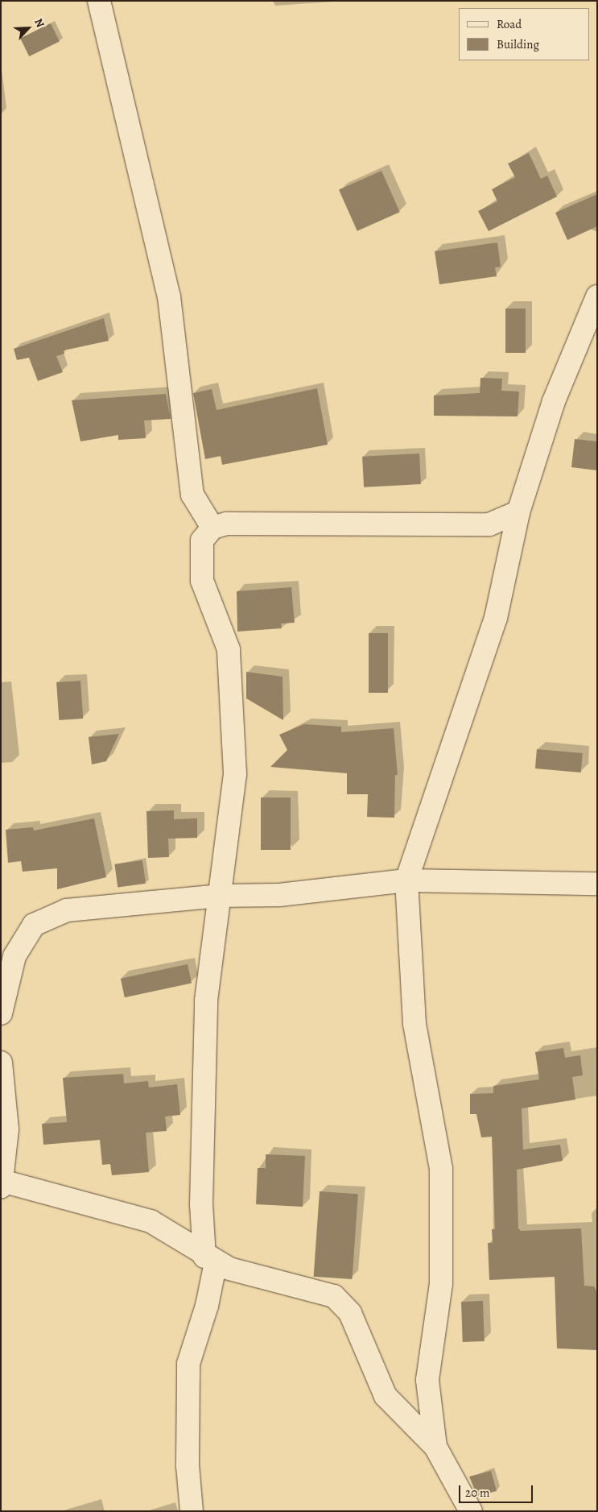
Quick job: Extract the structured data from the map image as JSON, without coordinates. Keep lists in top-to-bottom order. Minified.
{"legend":["Road","Building"],"scale_bar":"20 m","north":"top right"}
